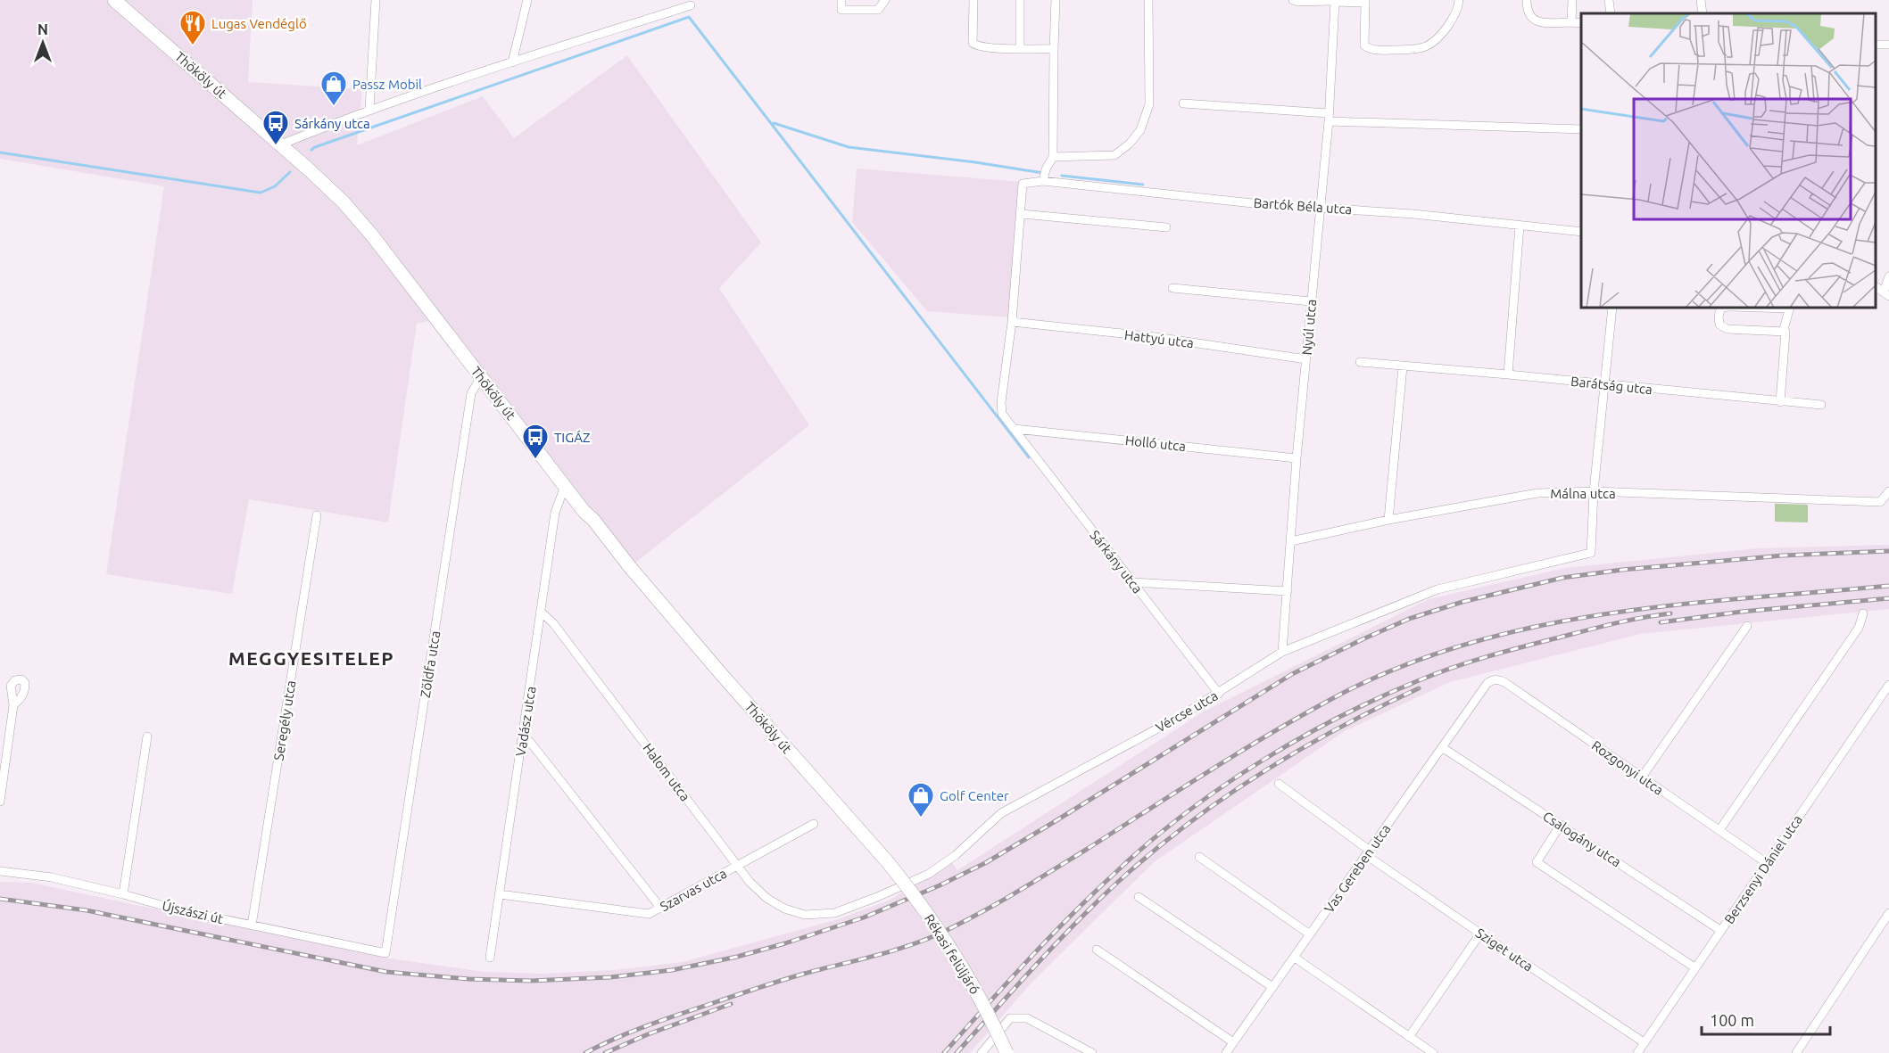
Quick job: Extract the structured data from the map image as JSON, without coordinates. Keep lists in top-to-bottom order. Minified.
{"streets":{"main road":["Thököly út","Rékasi felüljáró"],"street":["Bartók Béla utca","Nyúl utca","Hattyú utca","Barátság utca","Holló utca","Málna utca","Sárkány utca","Zöldfa utca","Vércse utca","Seregély utca","Vadász utca","Rozgonyi utca","Halom utca","Csalogány utca","Vas Gereben utca","Berzsenyi Dániel utca","Szarvas utca","Újszászi út","Sziget utca"]},"crossings":[["Thököly út","Zöldfa utca"],["Thököly út","Vadász utca"],["Thököly út","Rékasi felüljáró"],["Bartók Béla utca","Nyúl utca"],["Bartók Béla utca","Sárkány utca"],["Nyúl utca","Hattyú utca"],["Nyúl utca","Holló utca"],["Nyúl utca","Málna utca"],["Nyúl utca","Vércse utca"],["Hattyú utca","Sárkány utca"],["Holló utca","Sárkány utca"],["Málna utca","Vércse utca"],["Sárkány utca","Vércse utca"],["Zöldfa utca","Újszászi út"],["Vércse utca","Halom utca"],["Seregély utca","Újszászi út"],["Vadász utca","Halom utca"],["Vadász utca","Szarvas utca"],["Rozgonyi utca","Vas Gereben utca"],["Rozgonyi utca","Berzsenyi Dániel utca"],["Halom utca","Szarvas utca"],["Csalogány utca","Vas Gereben utca"],["Csalogány utca","Berzsenyi Dániel utca"],["Vas Gereben utca","Sziget utca"],["Berzsenyi Dániel utca","Sziget utca"]],"districts":["MEGGYESITELEP"],"places":{"restaurant":["Lugas Vendéglő"],"shop":["Passz Mobil","Golf Center"],"bus stop":["Sárkány utca","TIGÁZ"]},"scale_bar":"100 m","north":"top"}
